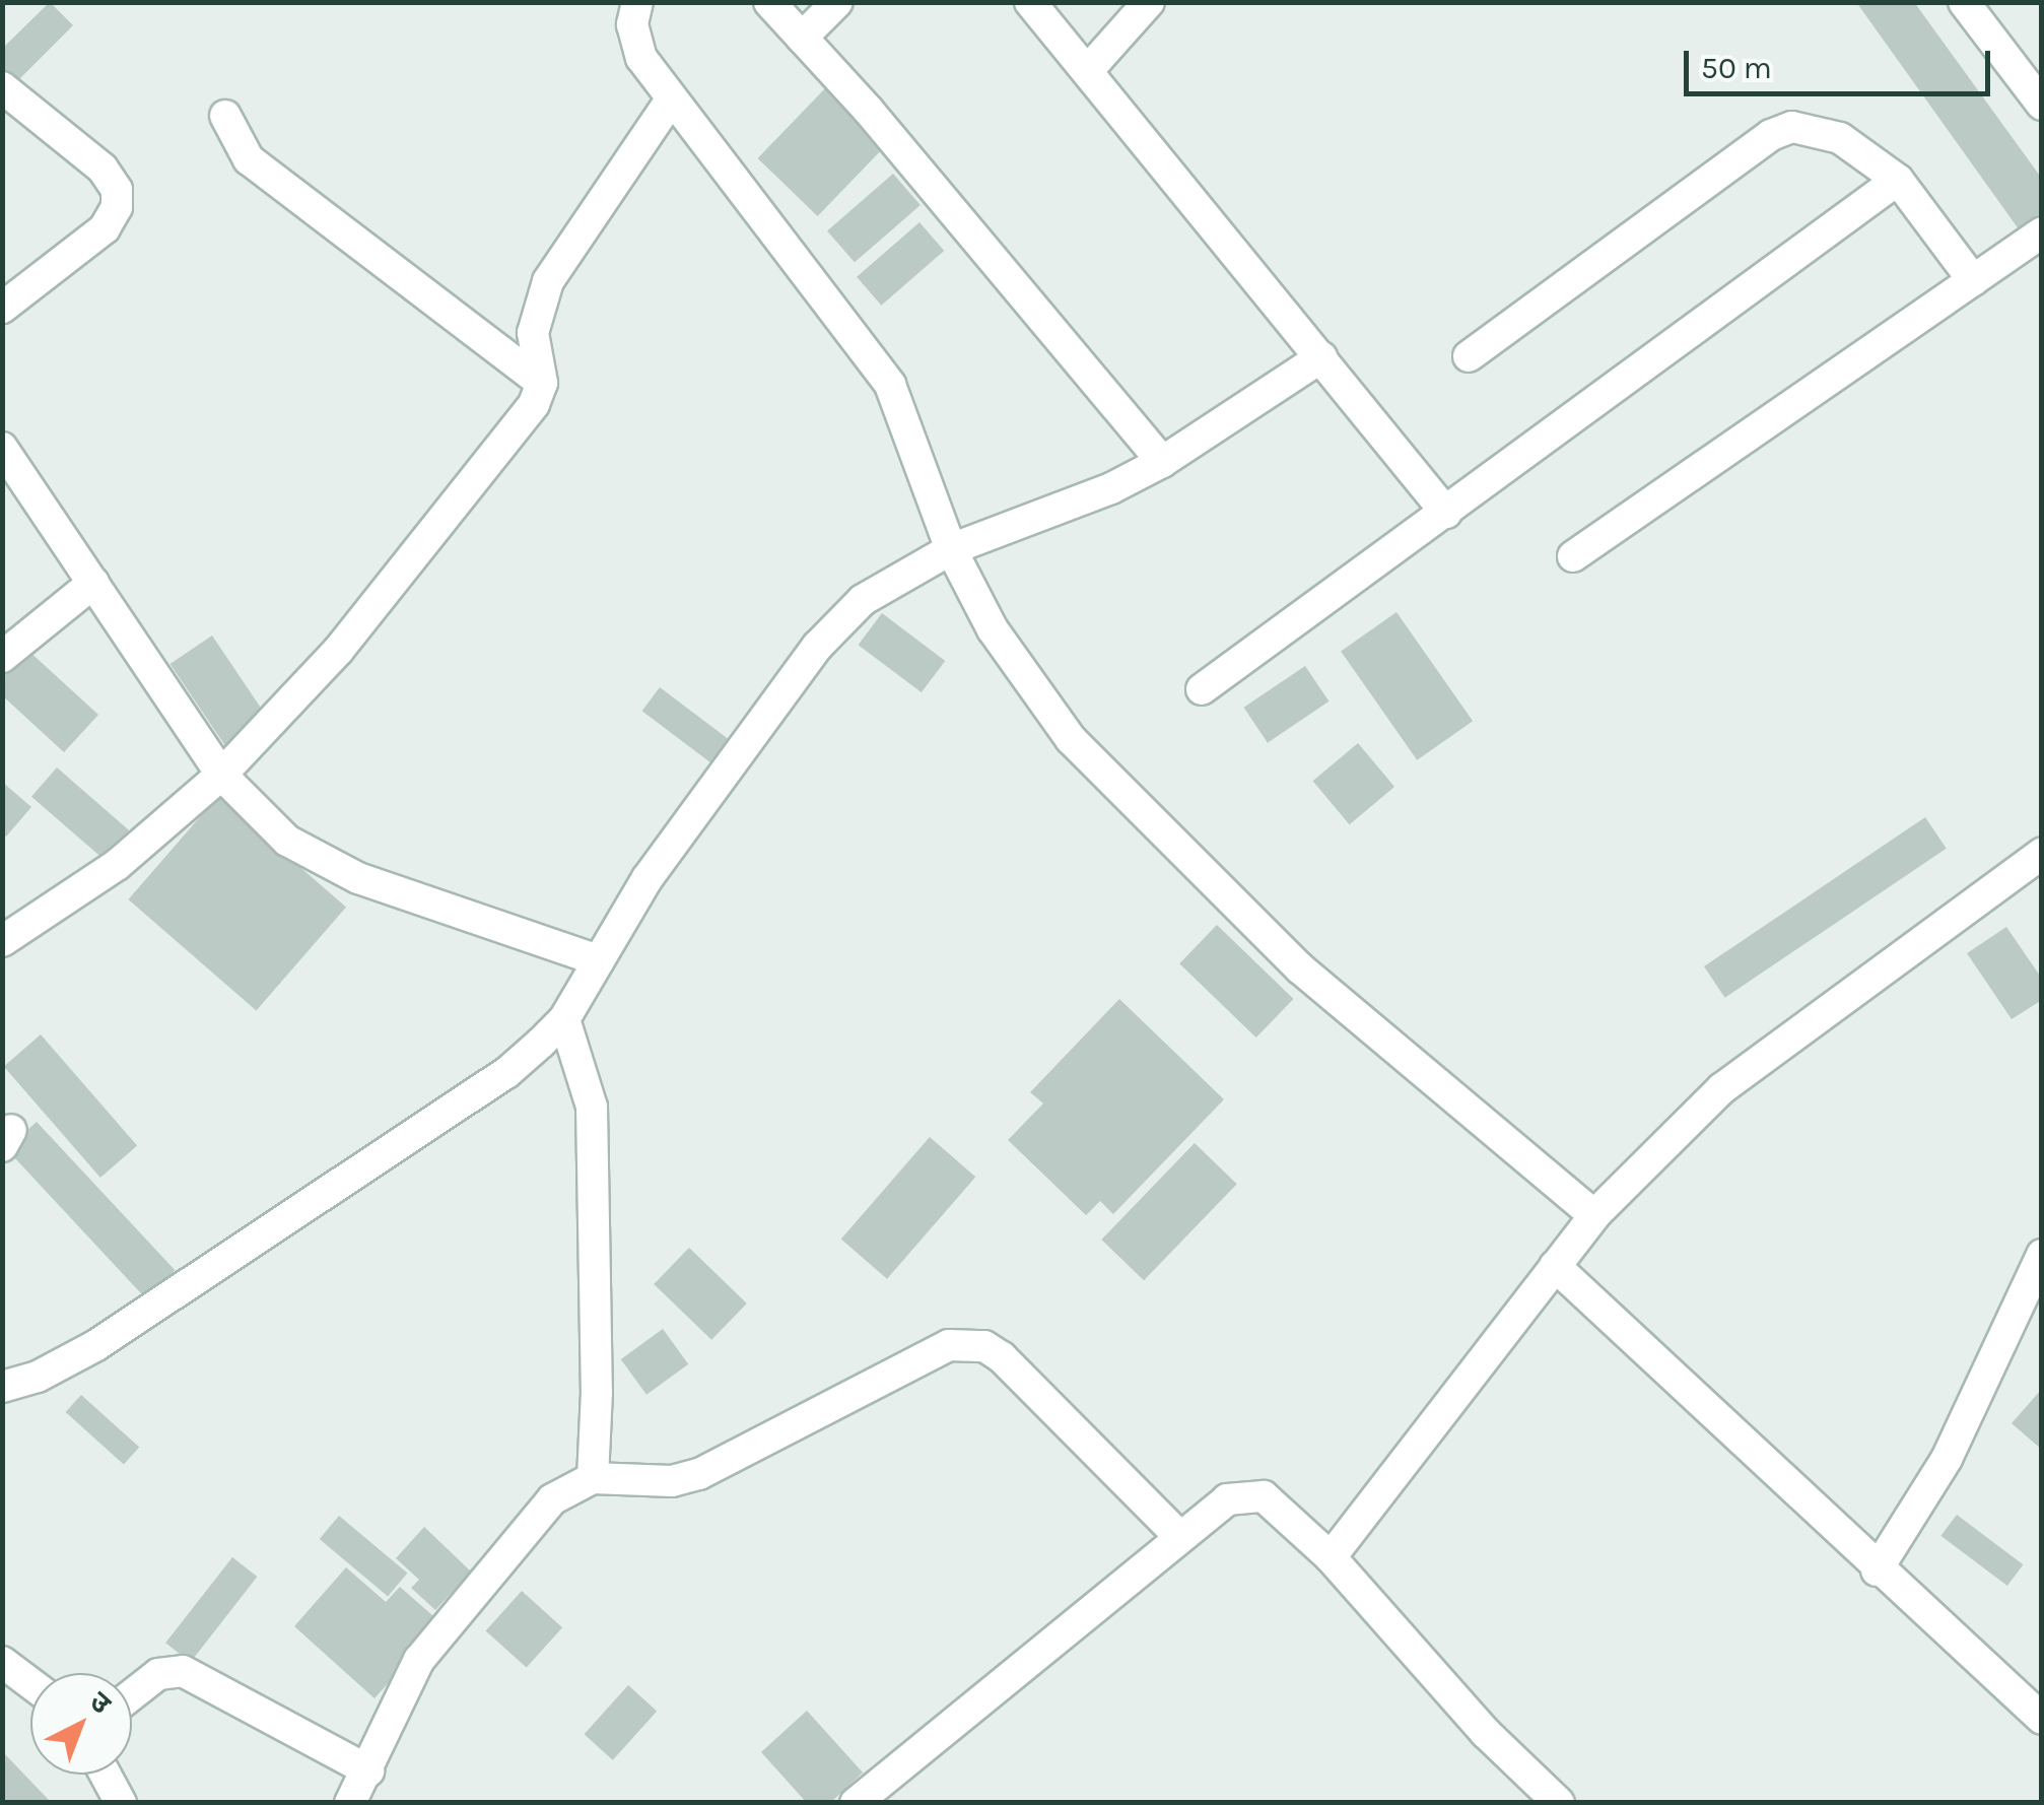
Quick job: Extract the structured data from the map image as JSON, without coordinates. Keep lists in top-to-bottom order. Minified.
{"scale_bar":"50 m","north":"top right"}
